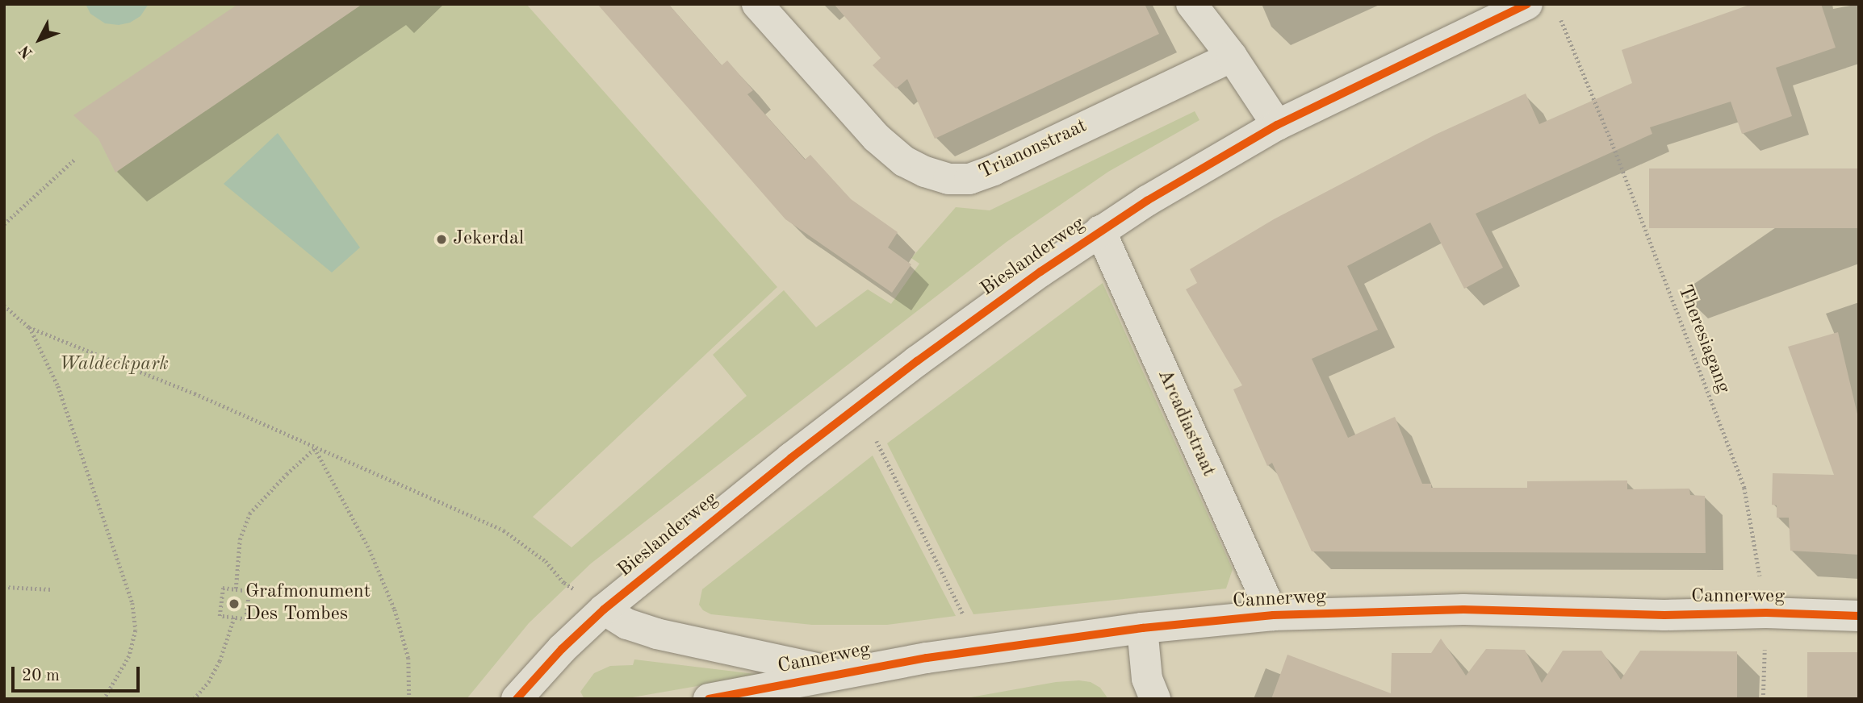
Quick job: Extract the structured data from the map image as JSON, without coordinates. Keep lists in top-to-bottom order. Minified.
{"streets":{"street":["Trianonstraat","Bieslanderweg","Arcadiastraat","Cannerweg"],"path":["Theresiagang"]},"crossings":[["Bieslanderweg","Arcadiastraat"],["Bieslanderweg","Cannerweg"],["Theresiagang","Cannerweg"],["Arcadiastraat","Cannerweg"]],"parks":["Waldeckpark"],"places":["Jekerdal","Grafmonument Des Tombes"],"scale_bar":"20 m","north":"bottom left"}
